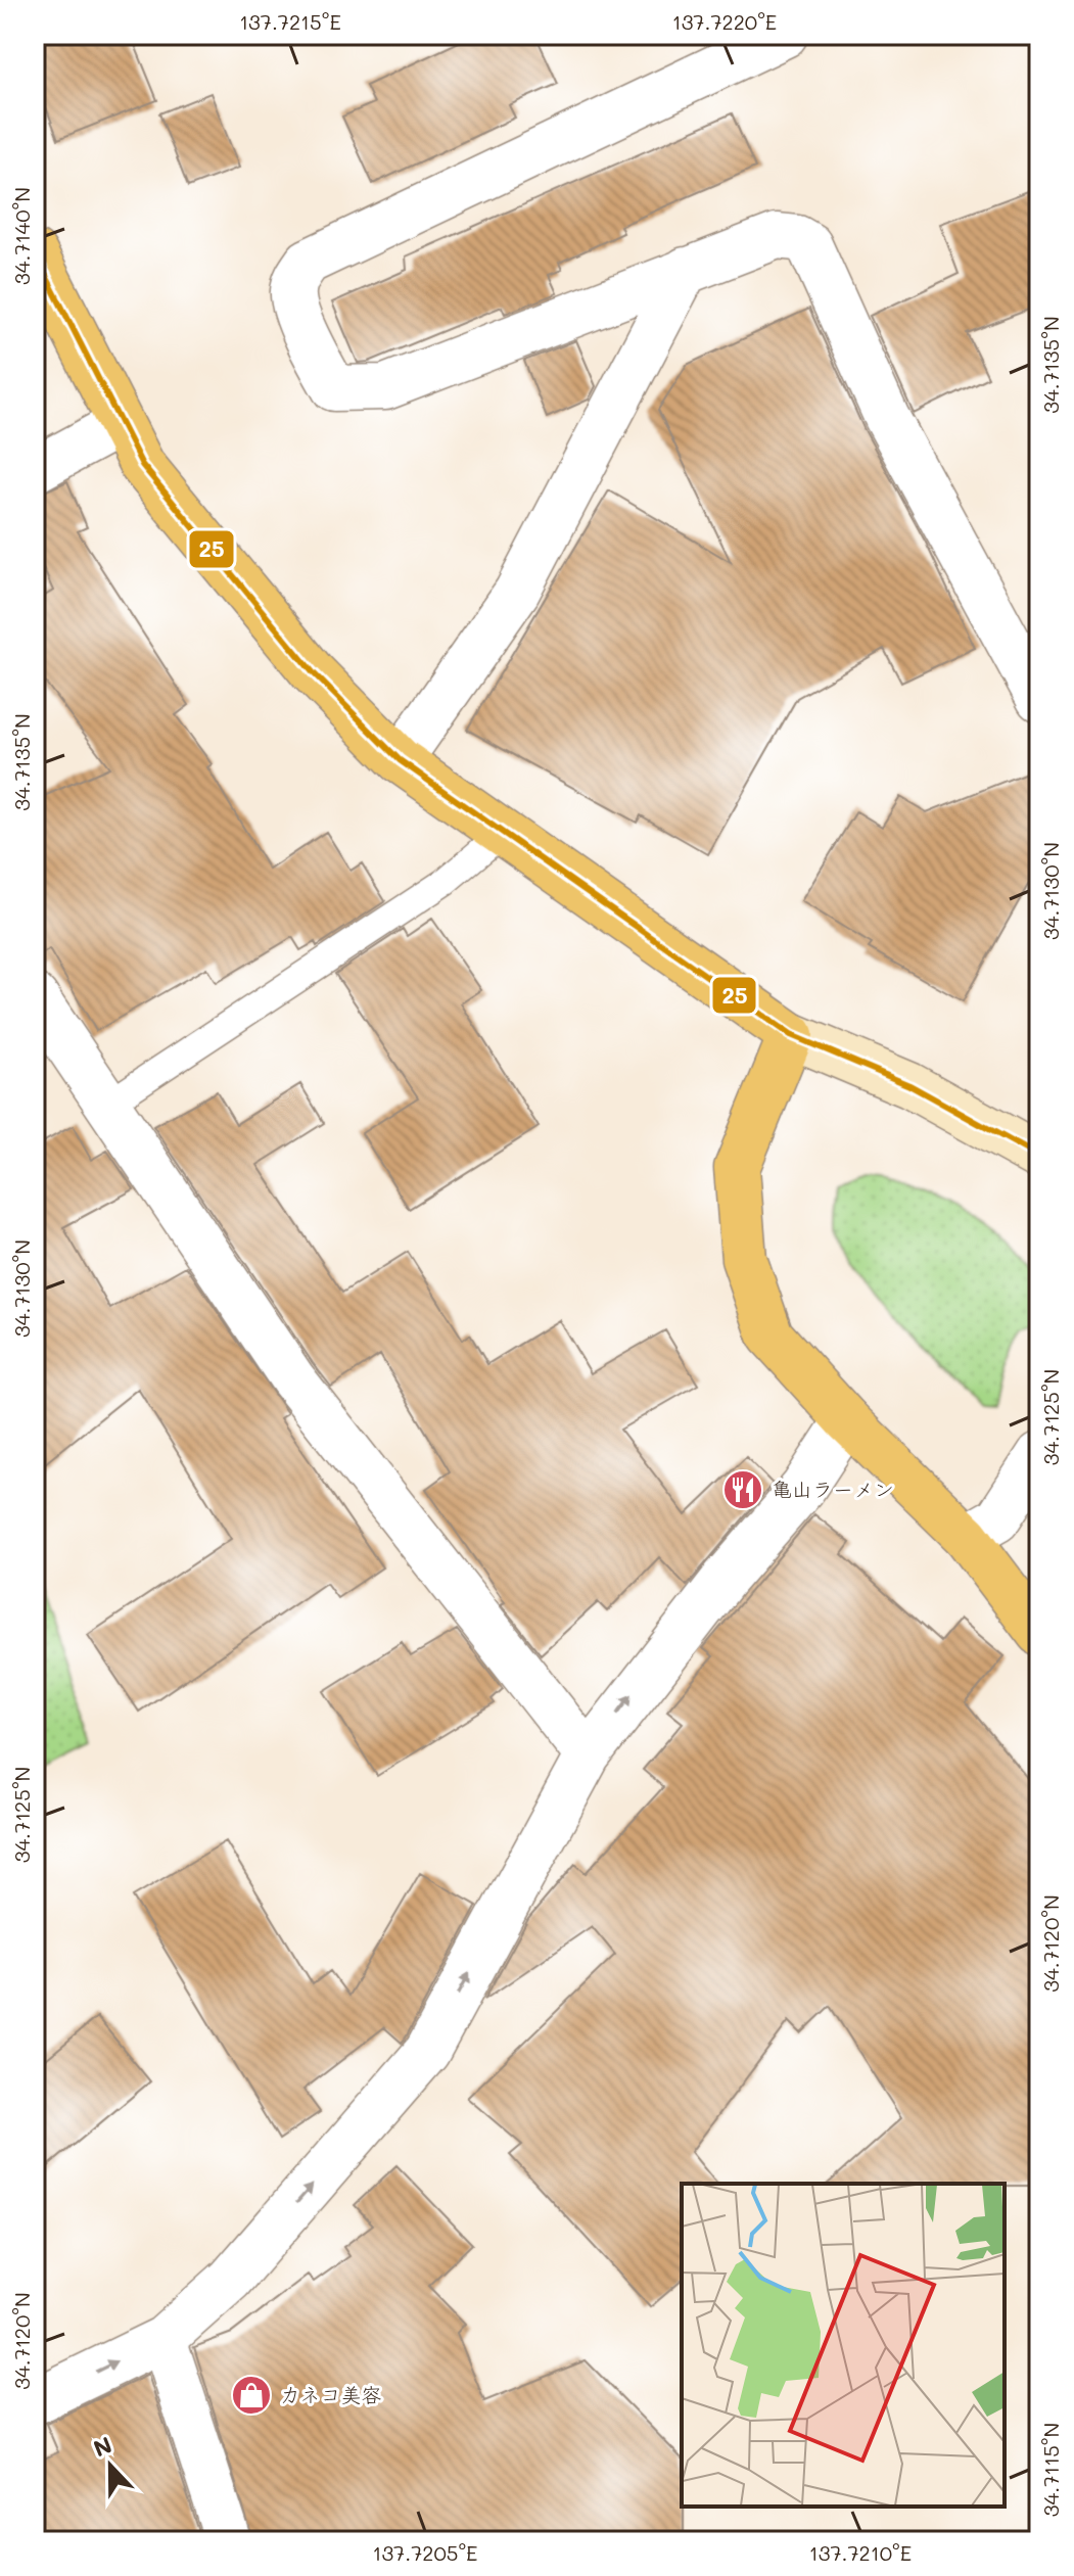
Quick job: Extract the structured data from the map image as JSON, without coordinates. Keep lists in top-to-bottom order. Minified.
{"places":{"restaurant":["亀山ラーメン"],"shop":["カネコ美容"]},"lines":["transit line 25"],"north":"top","coordinates":["137.7215°E","137.7220°E","34.7140°N","34.7135°N","34.7130°N","34.7125°N","34.7120°N","34.7115°N","137.7205°E","137.7210°E"]}
